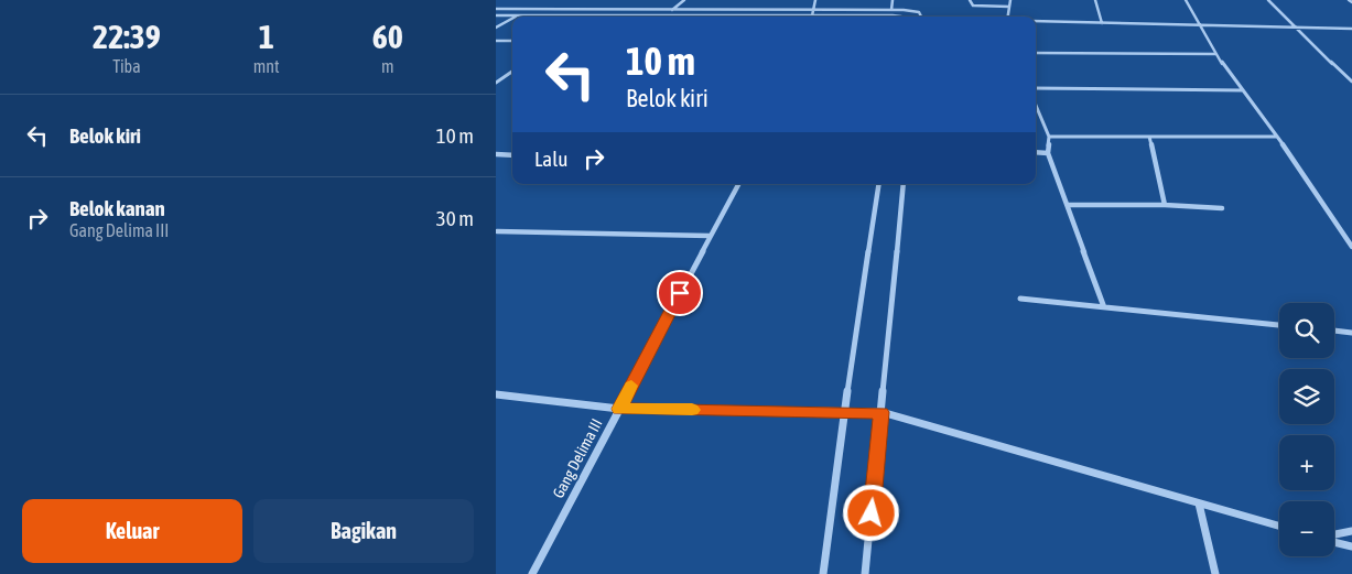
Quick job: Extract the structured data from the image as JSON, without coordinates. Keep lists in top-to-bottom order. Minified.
{"streets":{"street":["Gang Delima III"]},"page":{"eta":["22:39","Tiba","1","mnt","60","m"],"turn":["10 m","Belok kiri"],"list":[{"name":"Belok kiri","value":"10 m"},{"name":"Belok kanan","note":"Gang Delima III","value":"30 m"}],"then":"Lalu","map_buttons":["+","−"],"buttons":["Keluar","Bagikan"]}}
